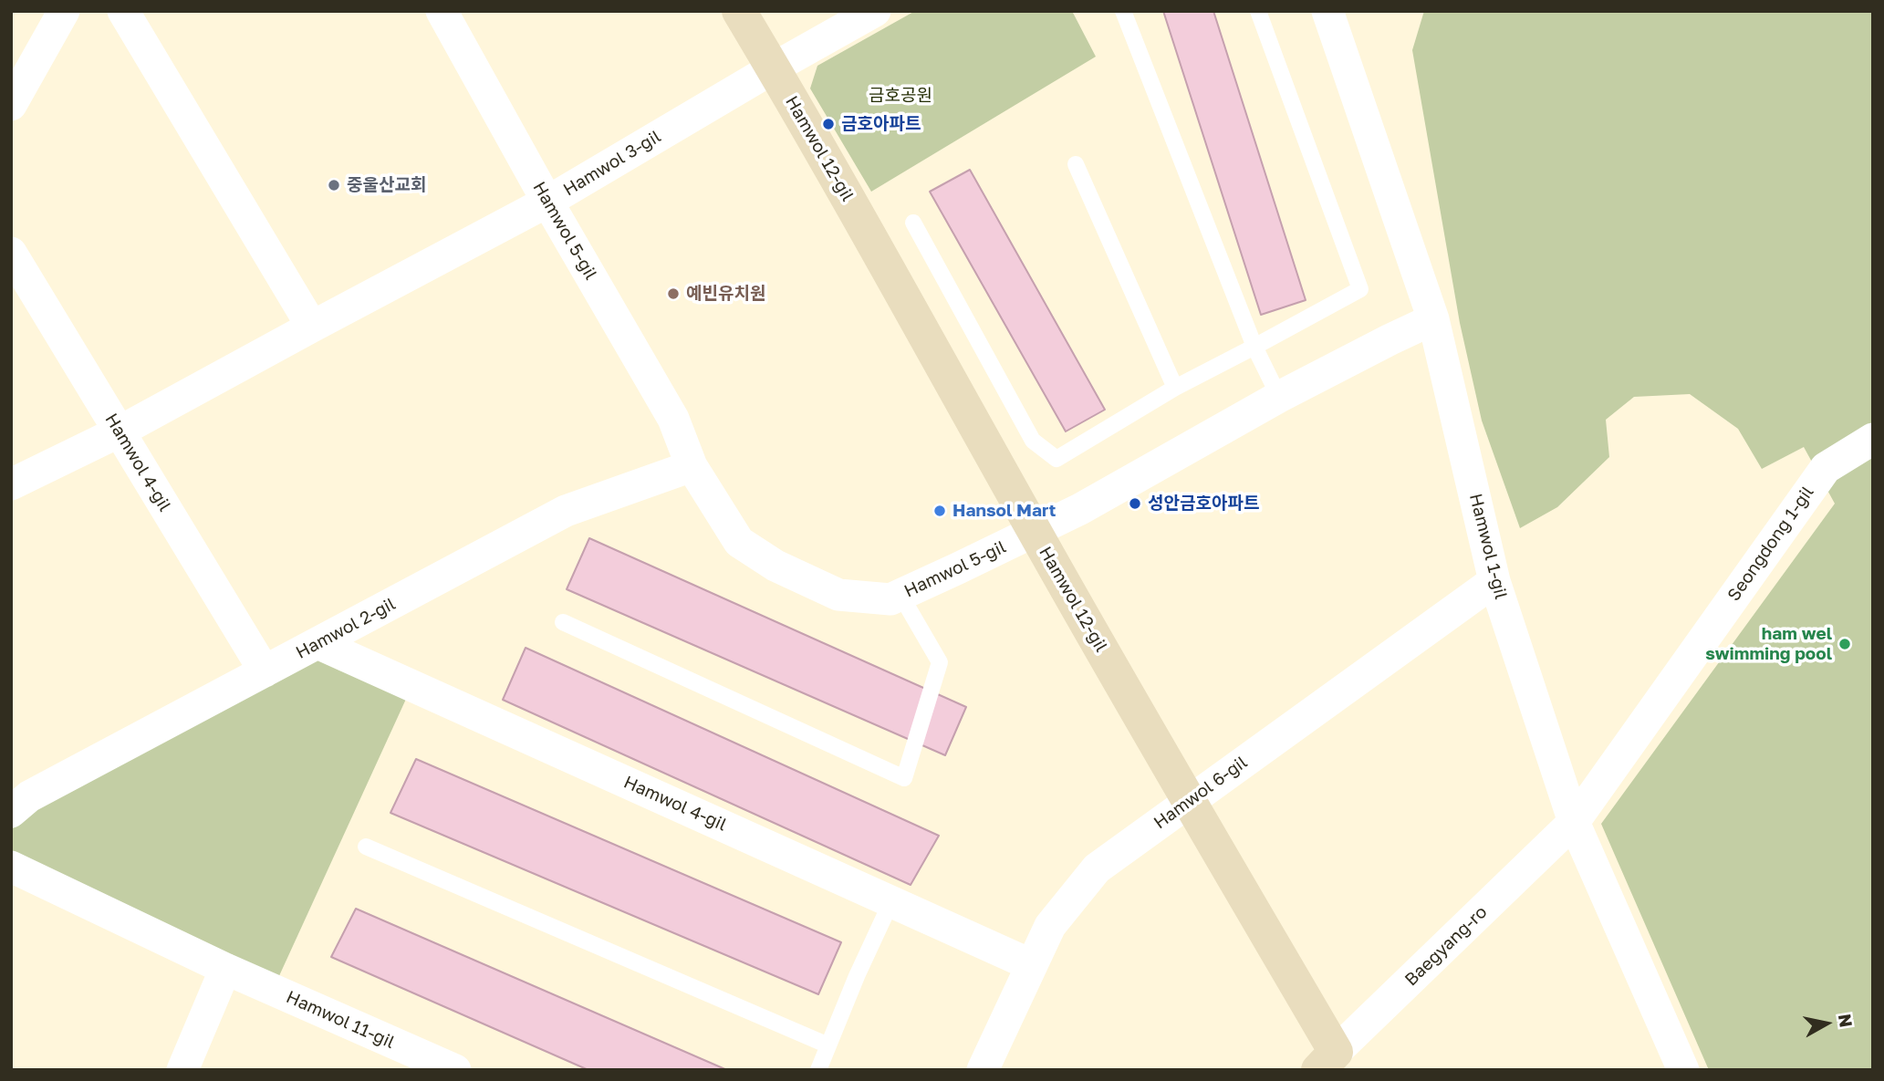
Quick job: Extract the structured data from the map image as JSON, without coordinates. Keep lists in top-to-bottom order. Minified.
{"streets":{"street":["Hamwol 12-gil","Hamwol 3-gil","Hamwol 5-gil","Hamwol 4-gil","Seongdong 1-gil","Hamwol 1-gil","Hamwol 2-gil","Hamwol 6-gil","Baegyang-ro","Hamwol 11-gil"]},"crossings":[["Hamwol 12-gil","Hamwol 3-gil"],["Hamwol 12-gil","Hamwol 5-gil"],["Hamwol 12-gil","Hamwol 6-gil"],["Hamwol 12-gil","Baegyang-ro"],["Hamwol 3-gil","Hamwol 5-gil"],["Hamwol 3-gil","Hamwol 4-gil"],["Hamwol 5-gil","Hamwol 1-gil"],["Hamwol 5-gil","Hamwol 2-gil"],["Hamwol 4-gil","Hamwol 2-gil"],["Hamwol 4-gil","Hamwol 6-gil"],["Seongdong 1-gil","Hamwol 1-gil"],["Seongdong 1-gil","Baegyang-ro"],["Hamwol 1-gil","Hamwol 6-gil"],["Hamwol 1-gil","Baegyang-ro"]],"parks":["금호공원"],"places":["금호아파트","중울산교회","예빈유치원","성안금호아파트","Hansol Mart","ham wel swimming pool"],"north":"right"}
